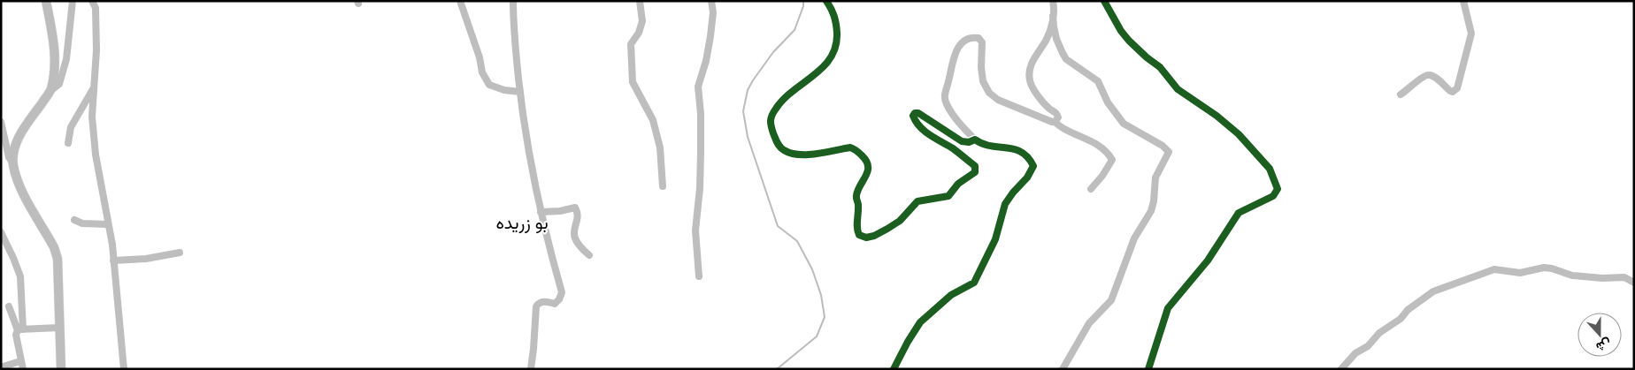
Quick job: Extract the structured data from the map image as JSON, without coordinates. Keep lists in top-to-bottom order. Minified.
{"districts":["بو زريده"],"north":"bottom"}
